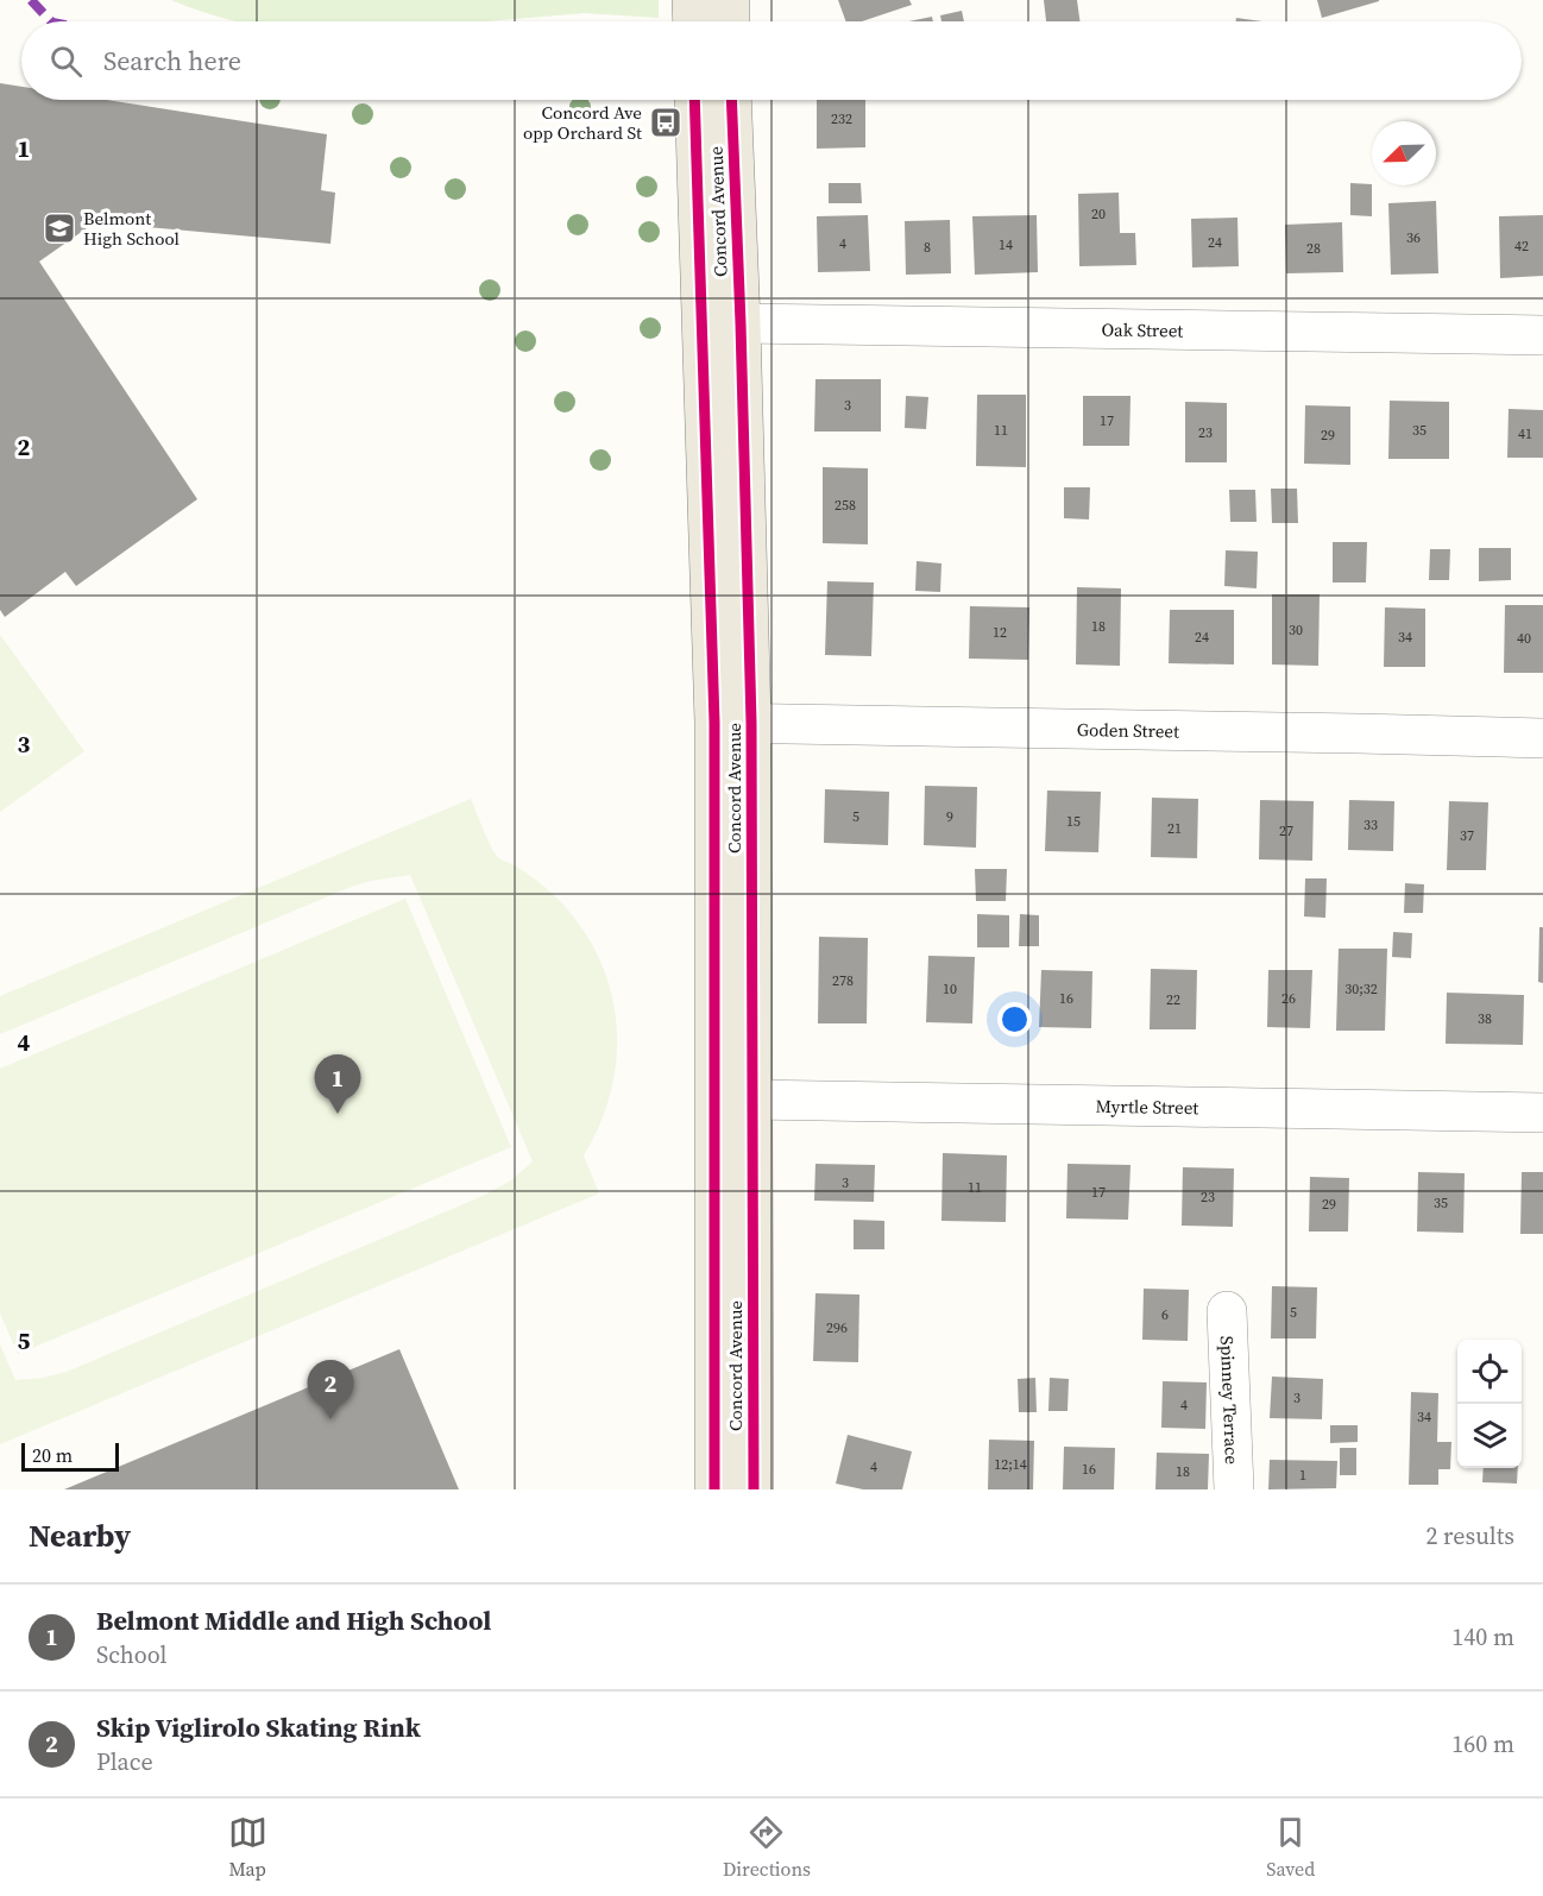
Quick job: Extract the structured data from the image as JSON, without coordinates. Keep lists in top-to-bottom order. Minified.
{"streets":{"main road":["Concord Avenue"],"street":["Oak Street","Goden Street","Myrtle Street","Spinney Terrace"]},"crossings":[["Concord Avenue","Oak Street"],["Concord Avenue","Goden Street"],["Concord Avenue","Myrtle Street"]],"places":{"bus stop":["Concord Ave opp Orchard St"],"school or university":["Belmont High School"]},"house_numbers":["232","20","36","24","4","14","42","8","28","3","17","11","35","23","41","29","258","18","30","12","24","34","40","5","9","15","33","21","27","37","278","10","30;32","16","26","22","38","3","11","17","23","35","29","5","6","296","3","4","34","12;14","4","16","18","1"],"scale_bar":"20 m","north":"bottom left","page":{"search":"Search here","pins":["1","2"],"scale":"20 m","heading":["Nearby","2 results"],"list":[{"mark":"1","name":"Belmont Middle and High School","note":"School","value":"140 m"},{"mark":"2","name":"Skip Viglirolo Skating Rink","note":"Place","value":"160 m"}],"nav":["Map","Directions","Saved"]},"grid":{"rows":["1","2","3","4","5"]}}
